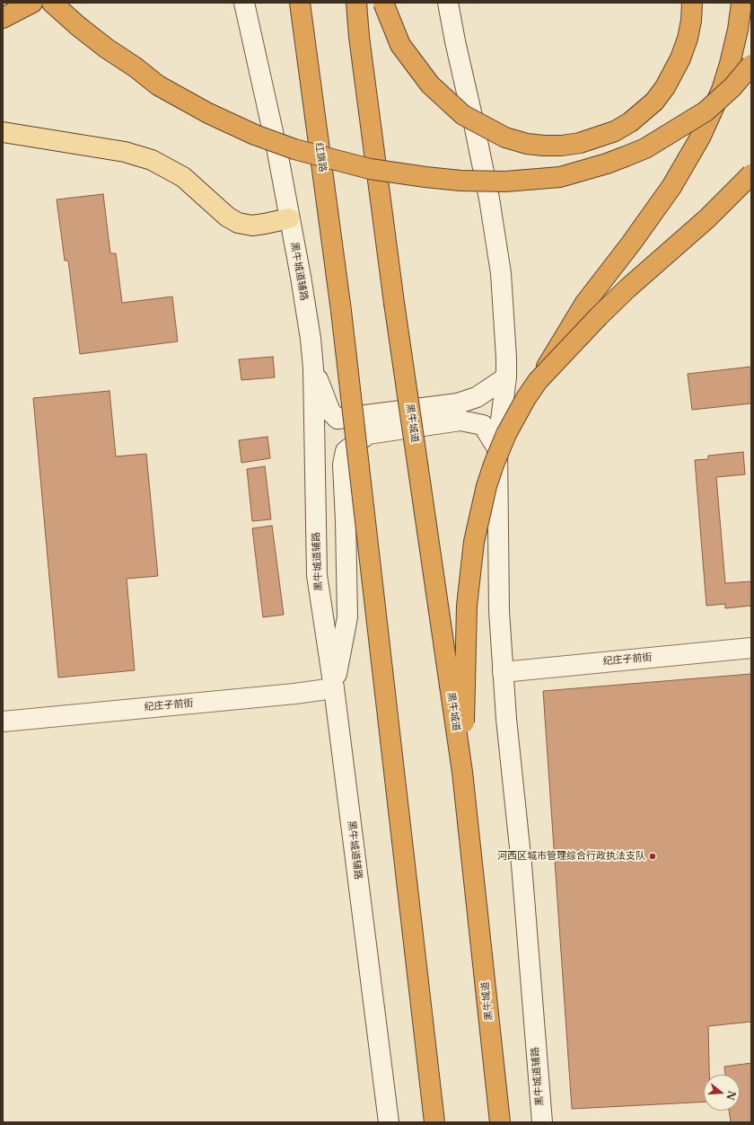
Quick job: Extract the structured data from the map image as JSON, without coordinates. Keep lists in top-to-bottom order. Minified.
{"streets":{"highway":["红旗路","黑牛城道"],"main road":["黑牛城道辅路","纪庄子前街"]},"crossings":[["黑牛城道辅路","纪庄子前街"]],"places":["河西区城市管理综合行政执法支队"],"north":"right"}
